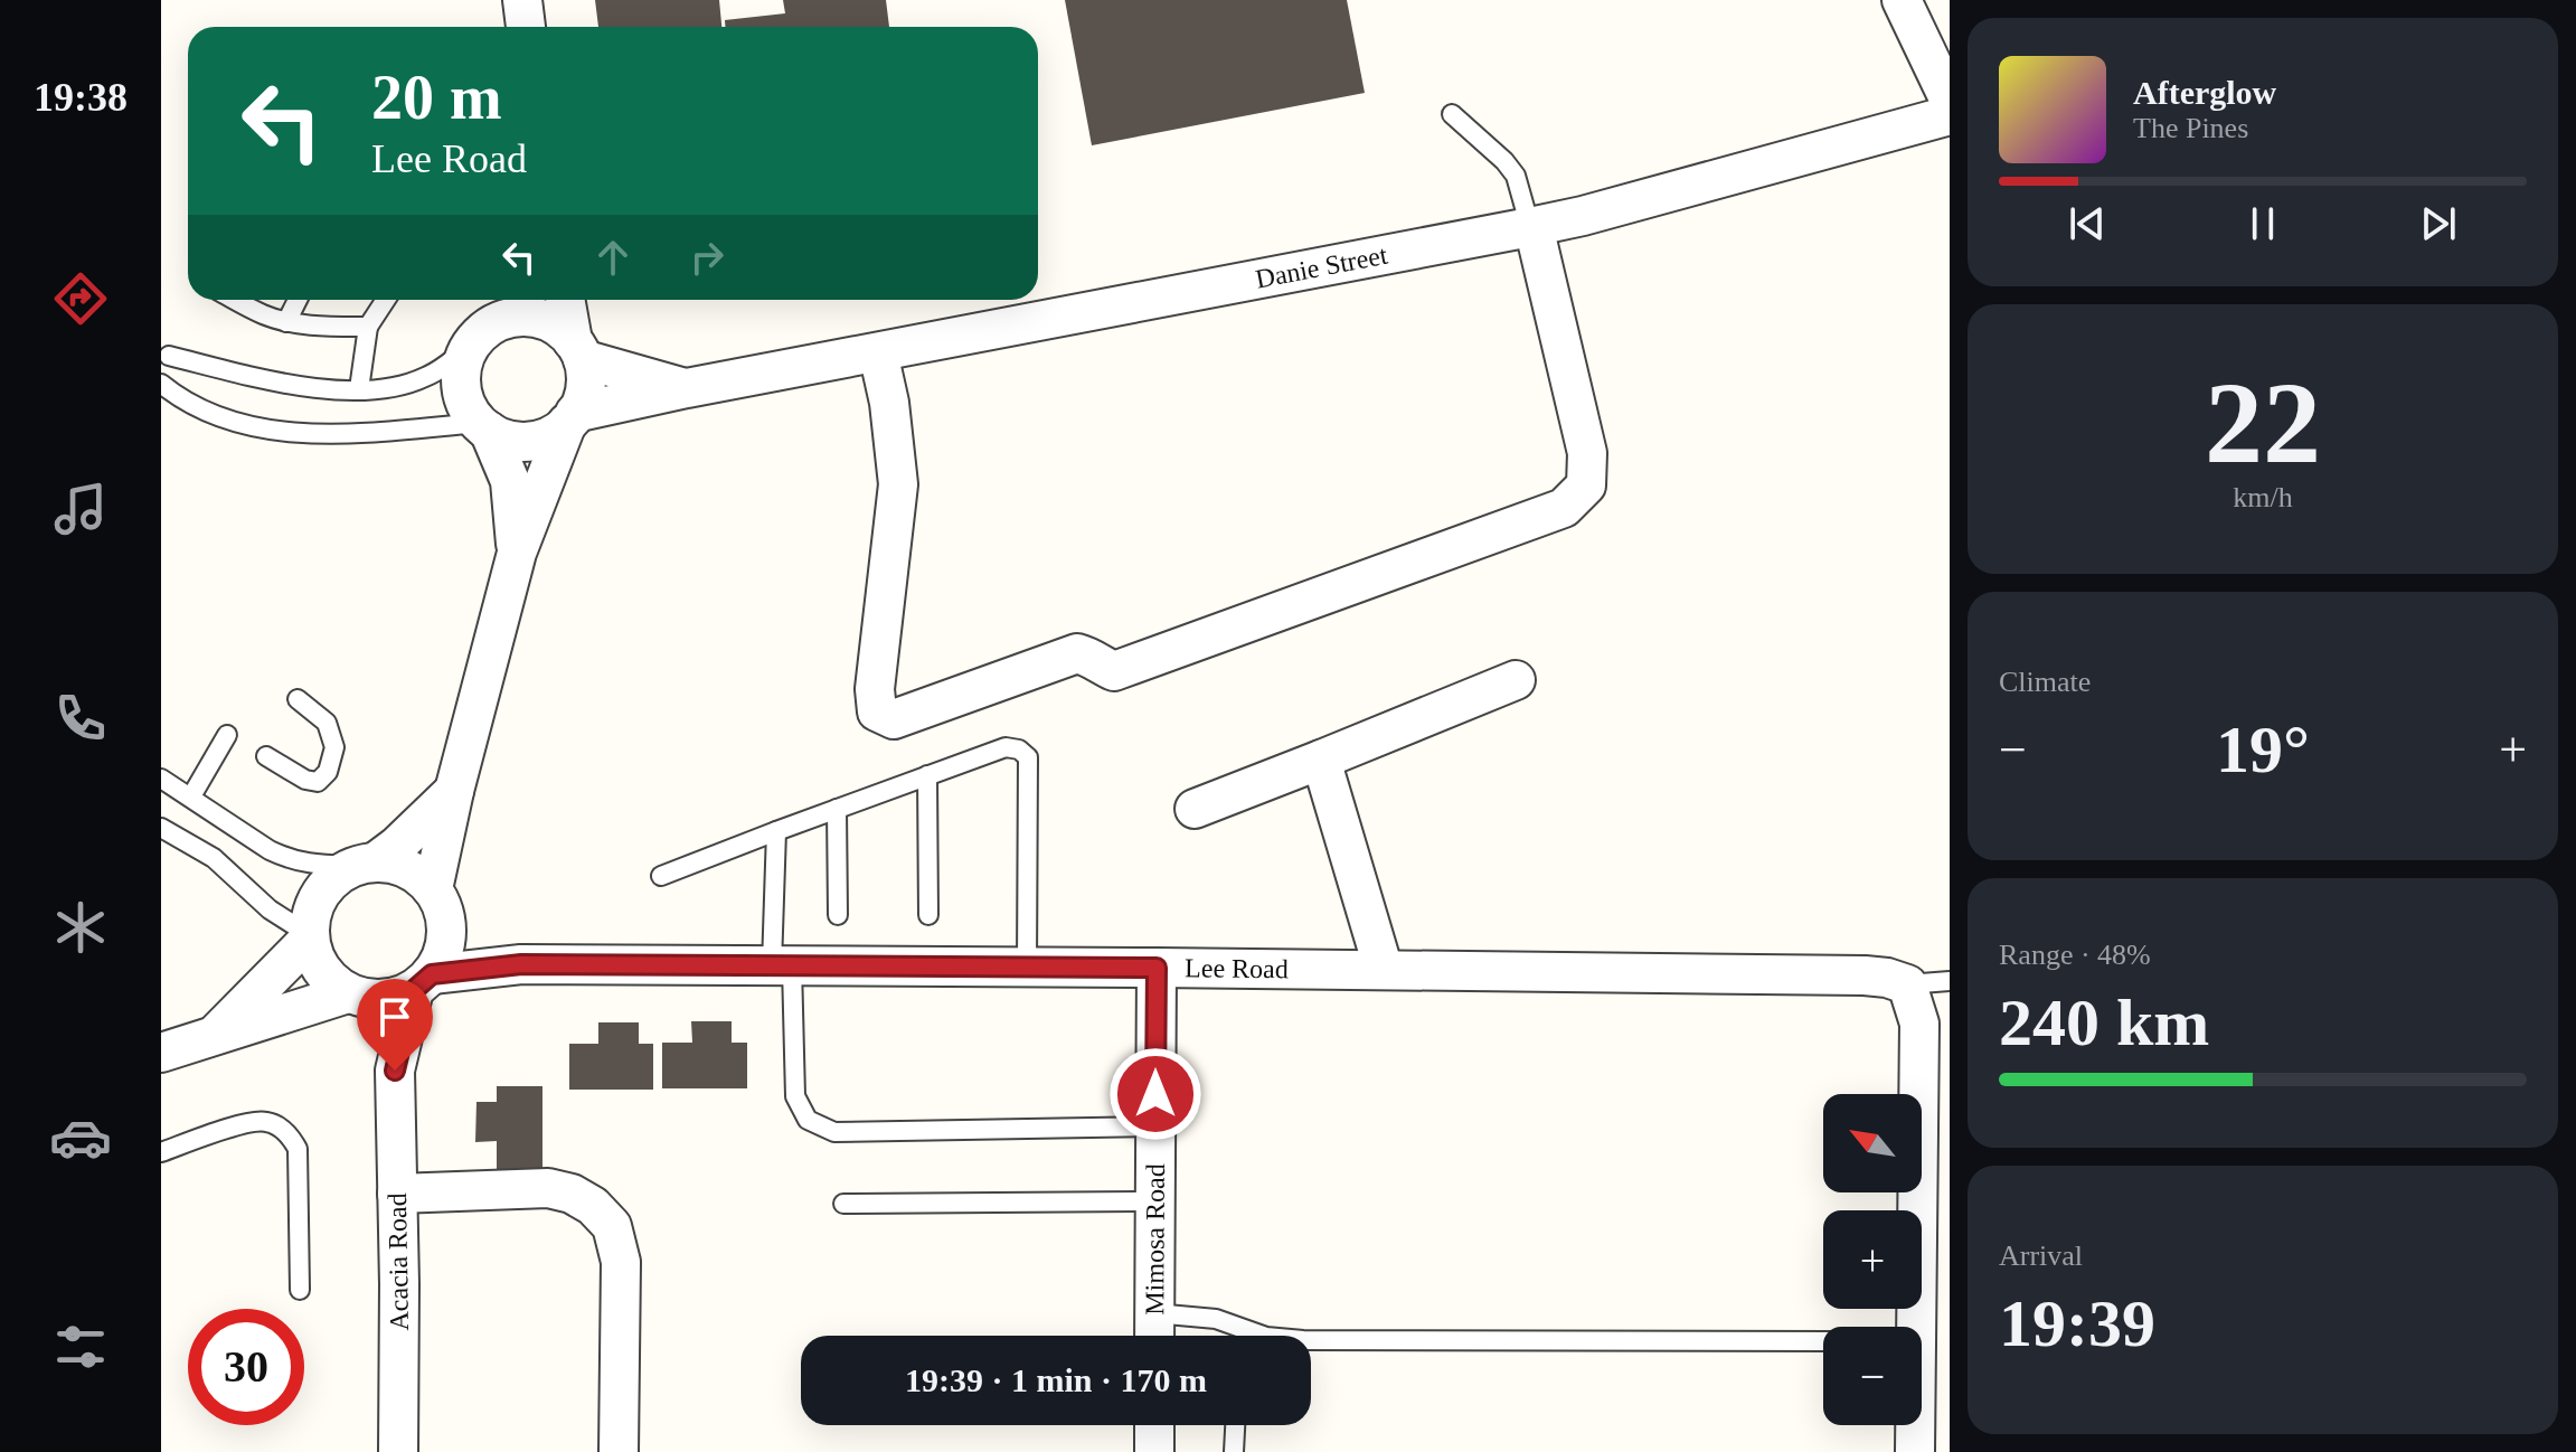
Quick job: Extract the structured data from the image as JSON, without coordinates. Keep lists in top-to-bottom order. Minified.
{"streets":{"street":["Danie Street","Lee Road","Mimosa Road","Acacia Road"]},"crossings":[["Lee Road","Mimosa Road"],["Lee Road","Acacia Road"]],"north":"top left","page":{"tabs":"19:38","turn":["20 m","Lee Road"],"song":["Afterglow","The Pines"],"tile":[["22","km/h"],"Climate",["Range · 48%","240 km"],["Arrival","19:39"]],"heat":["−","19°","+"],"map_buttons":["+","−"],"limit":"30","trip":"19:39 · 1 min · 170 m"}}
